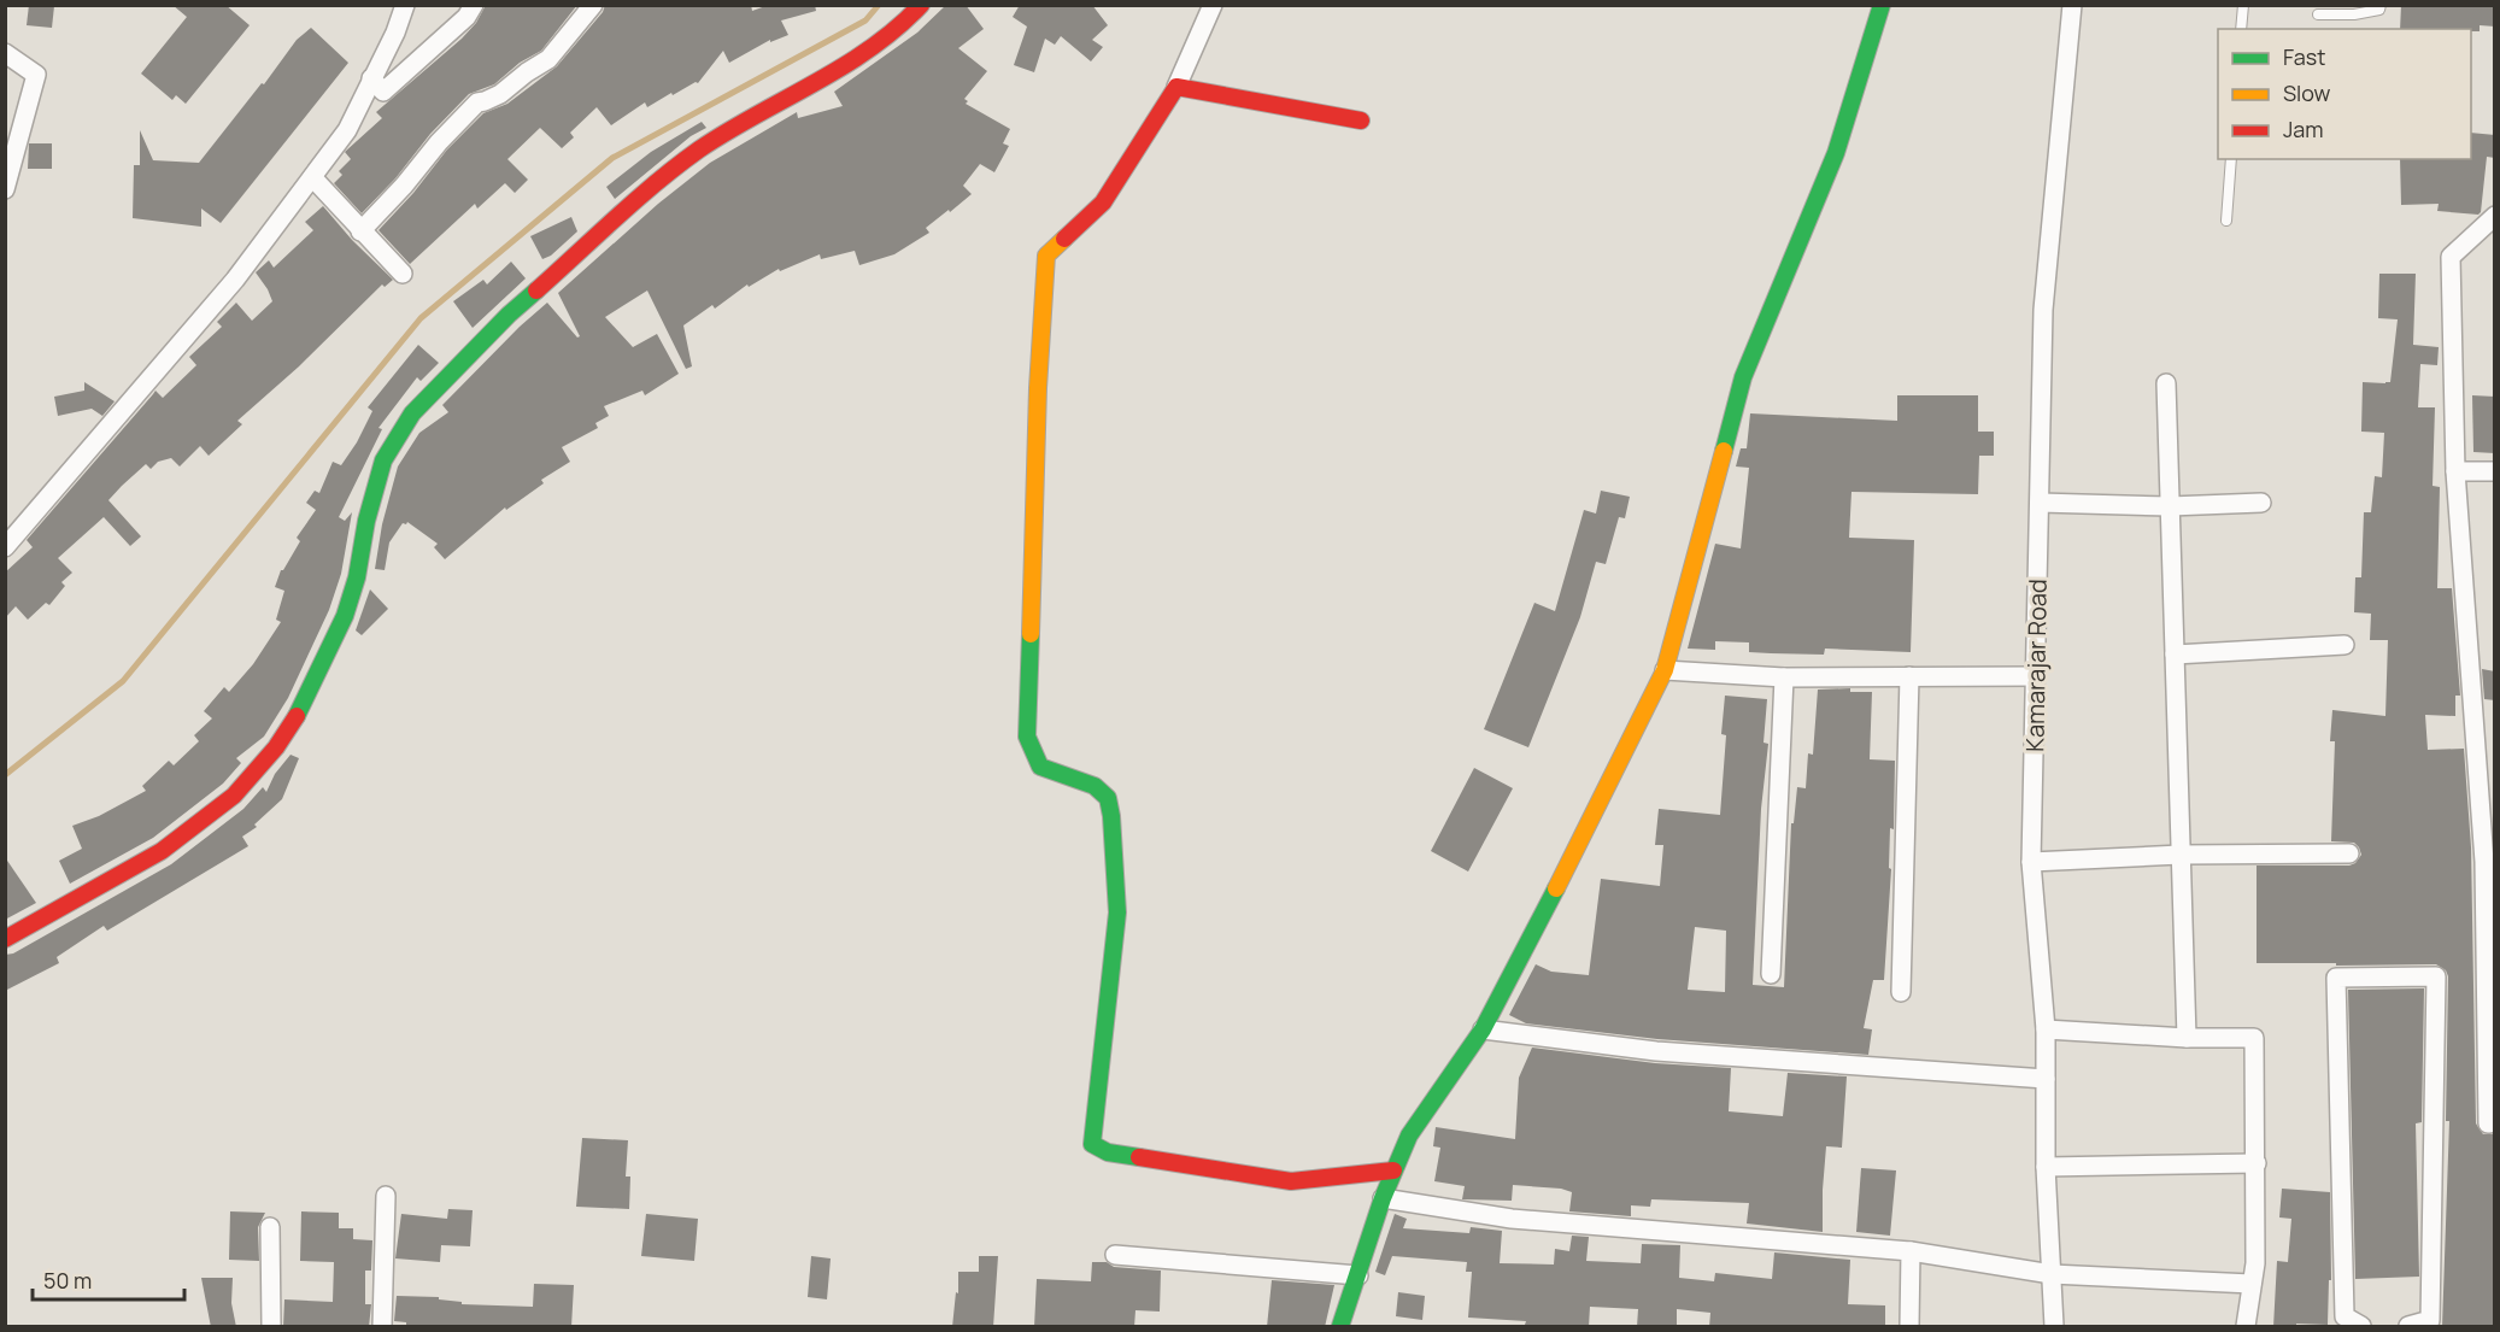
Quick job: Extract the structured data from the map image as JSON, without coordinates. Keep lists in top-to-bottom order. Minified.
{"streets":{"street":["Kamarajar Road"]},"legend":["Fast","Slow","Jam"],"scale_bar":"50 m"}
